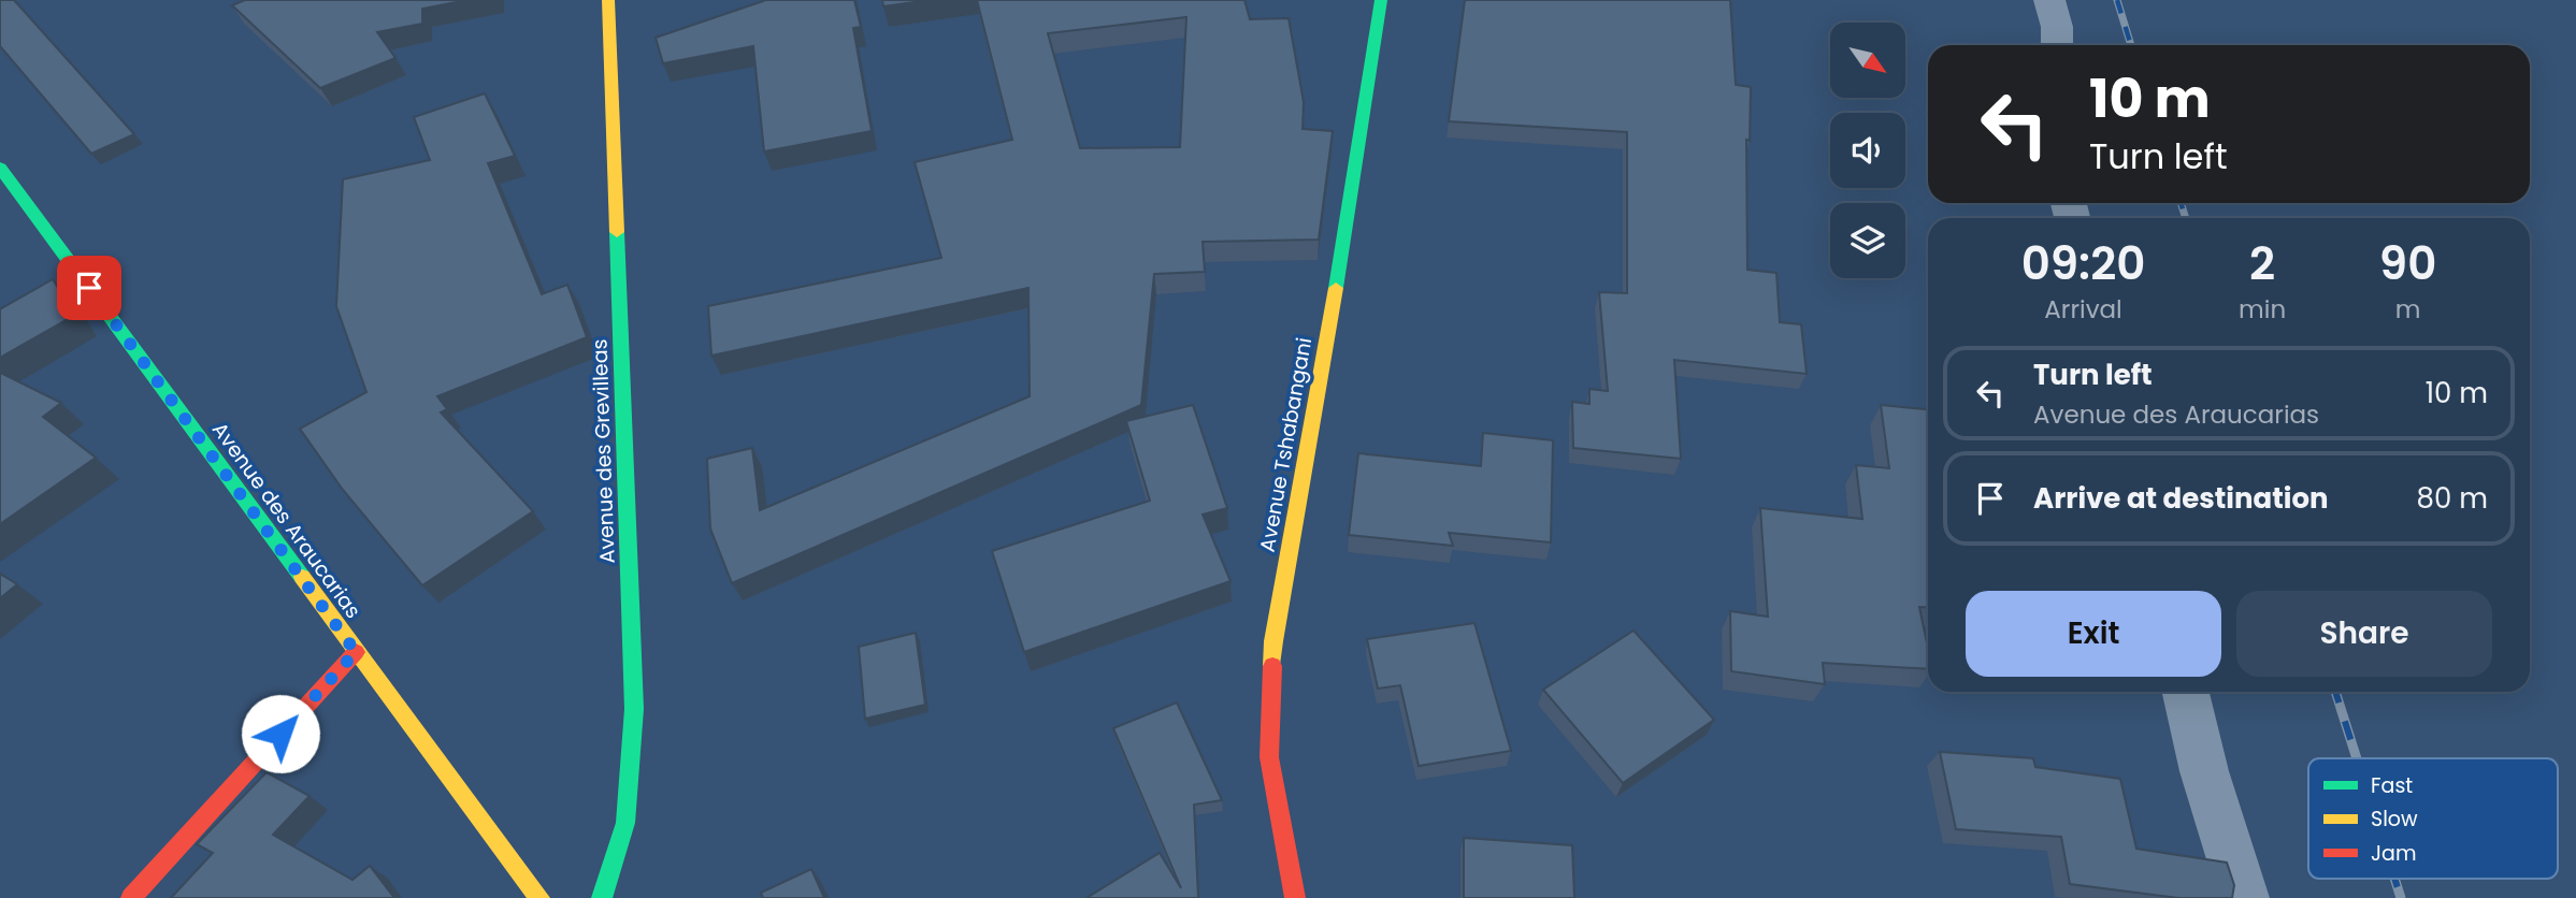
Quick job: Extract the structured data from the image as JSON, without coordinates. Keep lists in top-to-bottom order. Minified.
{"streets":{"street":["Avenue Tshabangani","Avenue des Grevilleas","Avenue des Araucarias"]},"legend":["Fast","Slow","Jam"],"north":"bottom right","page":{"turn":["10 m","Turn left"],"eta":["09:20","Arrival","2","min","90","m"],"list":[{"name":"Turn left","note":"Avenue des Araucarias","value":"10 m"},{"name":"Arrive at destination","value":"80 m"}],"buttons":["Exit","Share"]}}
